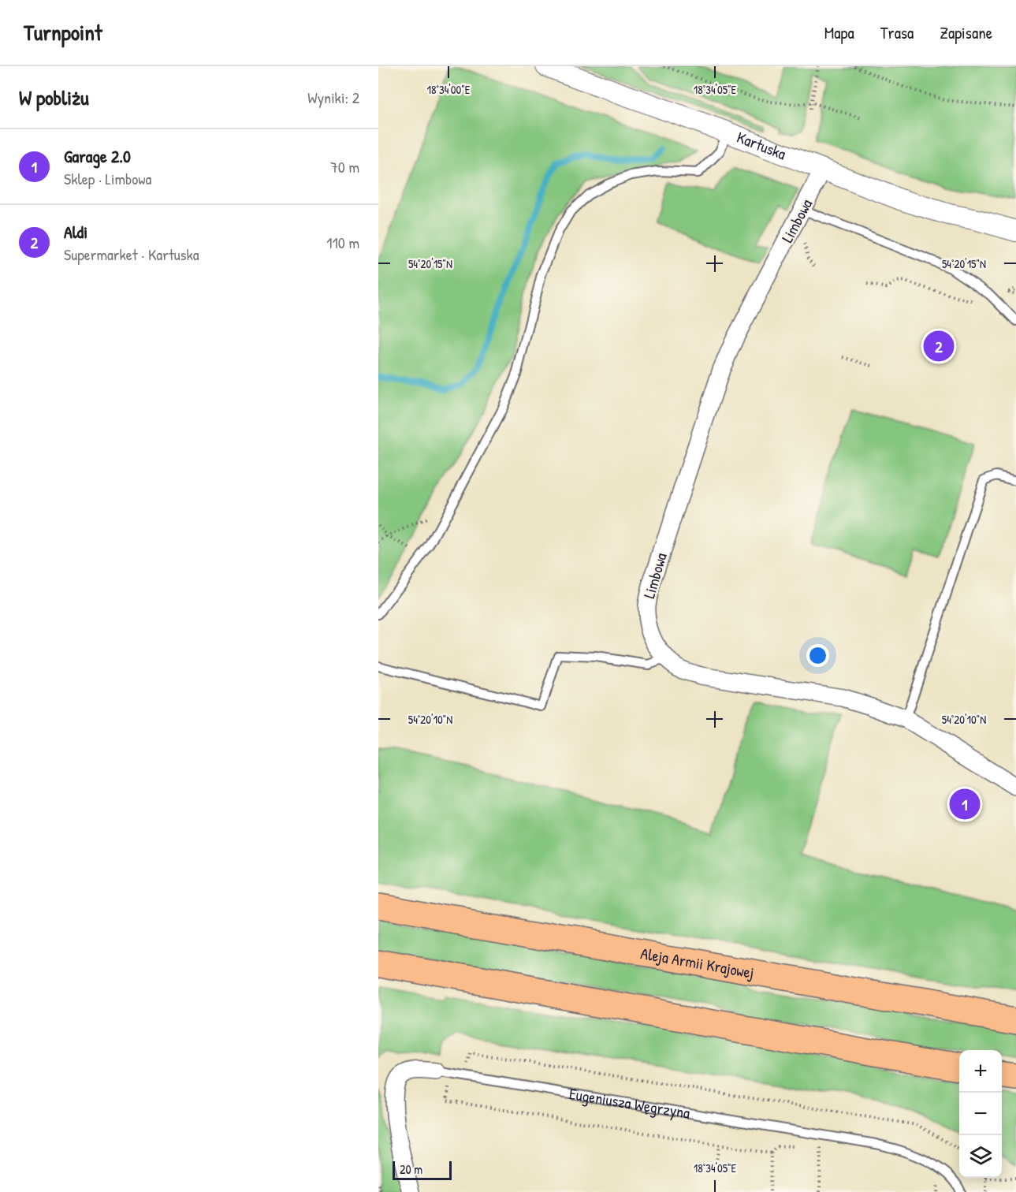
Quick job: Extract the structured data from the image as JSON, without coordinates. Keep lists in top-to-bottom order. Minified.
{"streets":{"main road":["Aleja Armii Krajowej"],"street":["Kartuska","Limbowa","Eugeniusza Węgrzyna"]},"crossings":[["Kartuska","Limbowa"]],"scale_bar":"20 m","page":{"header":"Turnpoint","nav":["Mapa","Trasa","Zapisane"],"heading":["W pobliżu","Wyniki: 2"],"list":[{"mark":"1","name":"Garage 2.0","note":"Sklep · Limbowa","value":"70 m"},{"mark":"2","name":"Aldi","note":"Supermarket · Kartuska","value":"110 m"}],"pins":["2","1"],"map_buttons":["+","−"],"scale":"20 m"},"coordinates":["18°34'00\"E","18°34'05\"E","54°20'15\"N","54°20'10\"N"]}
